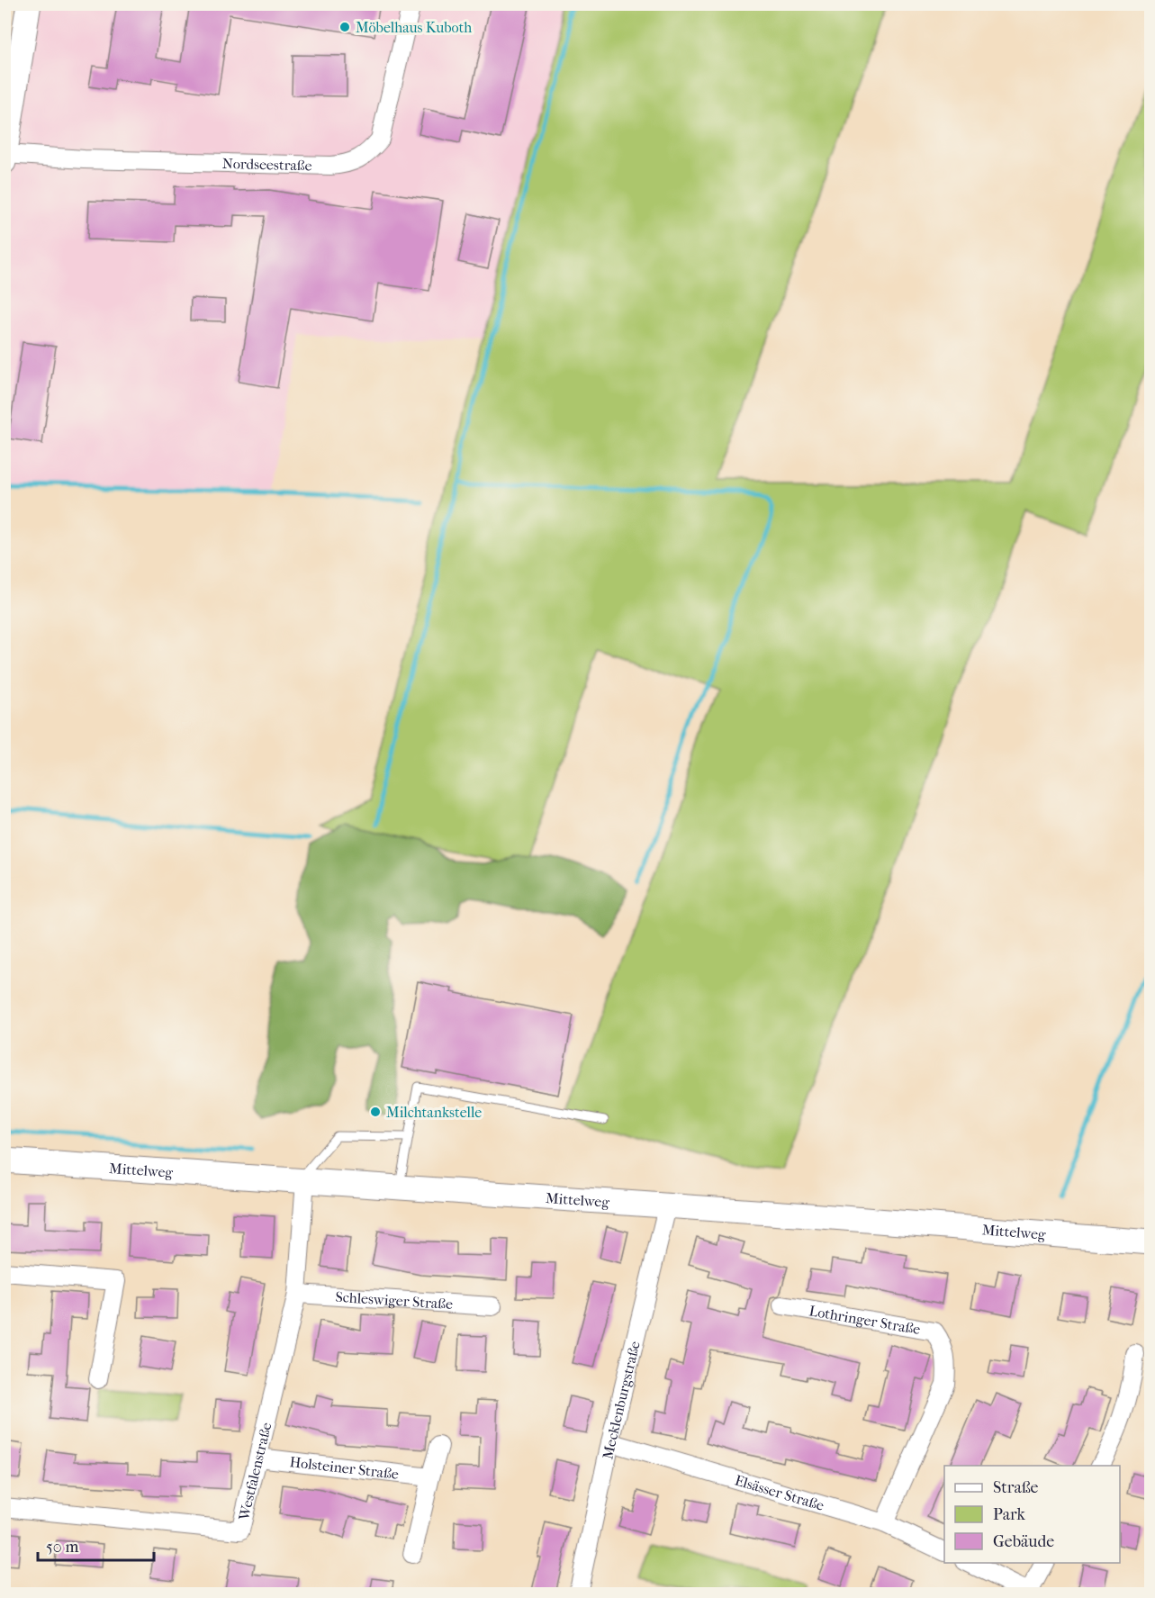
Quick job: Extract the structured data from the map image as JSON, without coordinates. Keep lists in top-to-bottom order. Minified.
{"streets":{"street":["Nordseestraße","Mittelweg","Schleswiger Straße","Lothringer Straße","Mecklenburgstraße","Holsteiner Straße","Westfalenstraße","Elsässer Straße"]},"crossings":[["Mittelweg","Mecklenburgstraße"],["Mittelweg","Westfalenstraße"],["Schleswiger Straße","Westfalenstraße"],["Lothringer Straße","Elsässer Straße"],["Mecklenburgstraße","Elsässer Straße"],["Holsteiner Straße","Westfalenstraße"]],"places":["Möbelhaus Kuboth","Milchtankstelle"],"legend":["Straße","Park","Gebäude"],"scale_bar":"50 m"}
